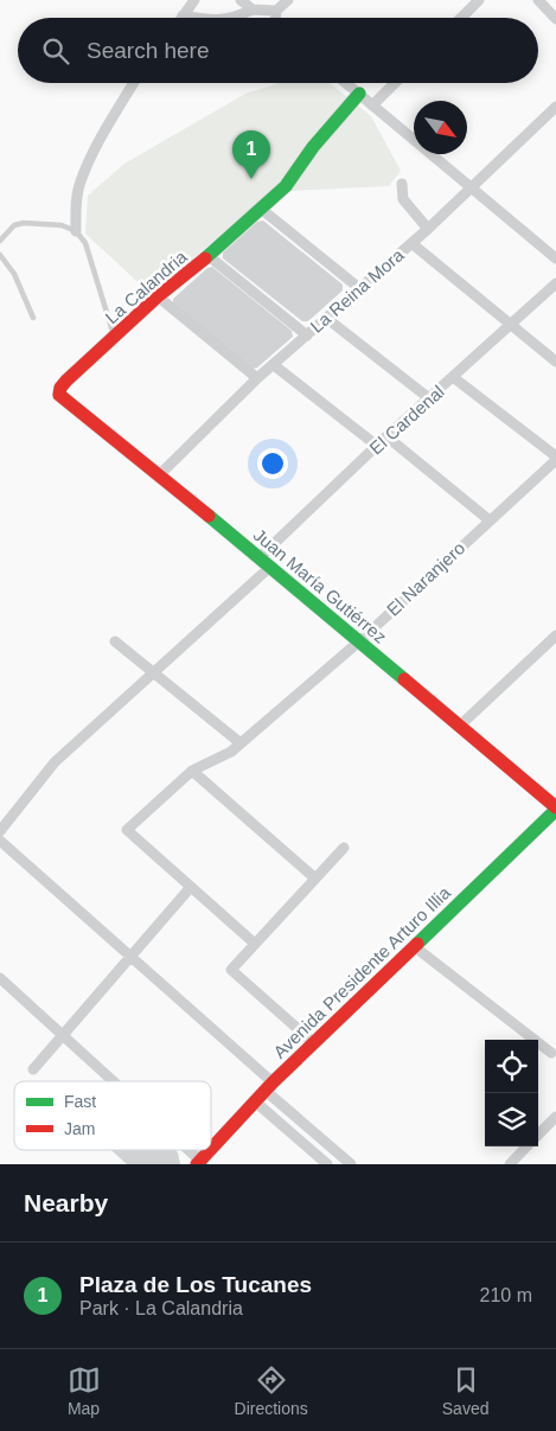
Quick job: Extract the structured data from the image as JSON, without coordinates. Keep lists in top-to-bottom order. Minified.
{"streets":{"street":["La Calandria","La Reina Mora","El Cardenal","El Naranjero","Juan María Gutiérrez","Avenida Presidente Arturo Illia"]},"crossings":[["La Calandria","Juan María Gutiérrez"],["La Reina Mora","Juan María Gutiérrez"],["El Cardenal","Juan María Gutiérrez"],["El Naranjero","Juan María Gutiérrez"],["Juan María Gutiérrez","Avenida Presidente Arturo Illia"]],"legend":["Fast","Jam"],"north":"bottom right","page":{"search":"Search here","pins":"1","heading":"Nearby","list":[{"mark":"1","name":"Plaza de Los Tucanes","note":"Park · La Calandria","value":"210 m"}],"nav":["Map","Directions","Saved"]}}
